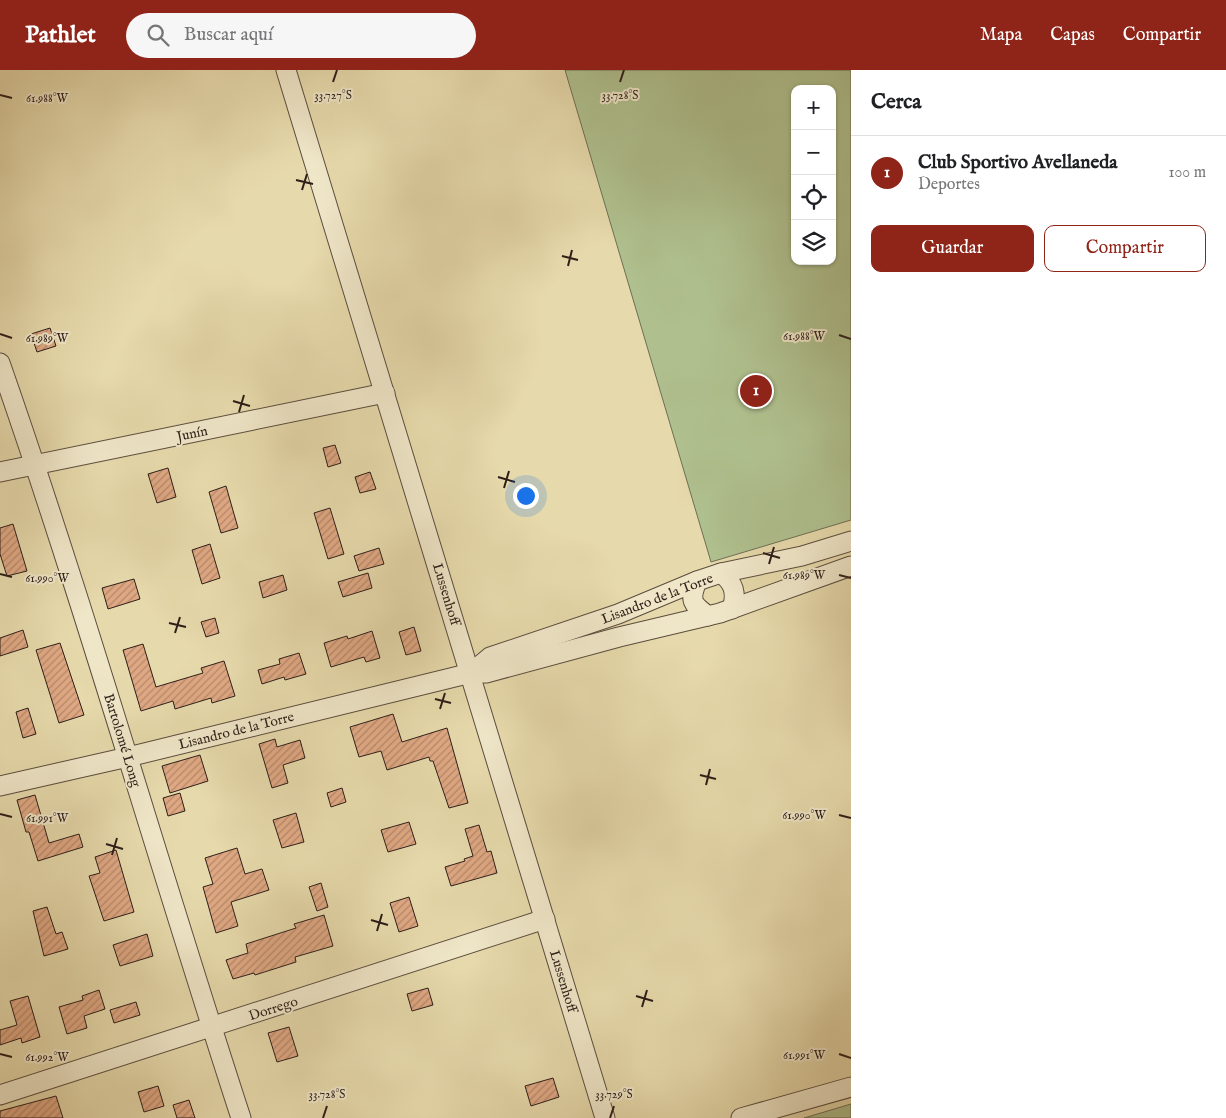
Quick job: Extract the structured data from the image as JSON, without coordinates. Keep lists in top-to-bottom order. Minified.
{"streets":{"street":["Junín","Lussenhoff","Lisandro de la Torre","Bartolomé Long","Dorrego"]},"crossings":[["Junín","Lussenhoff"],["Junín","Bartolomé Long"],["Lussenhoff","Lisandro de la Torre"],["Lussenhoff","Dorrego"],["Lisandro de la Torre","Bartolomé Long"],["Bartolomé Long","Dorrego"]],"page":{"header":"Pathlet","search":"Buscar aquí","nav":["Mapa","Capas","Compartir"],"heading":"Cerca","map_buttons":["+","−"],"list":[{"mark":"1","name":"Club Sportivo Avellaneda","note":"Deportes","value":"100 m"}],"buttons":["Guardar","Compartir"],"pins":"1"},"coordinates":["33.727°S","33.728°S","61.988°W","61.989°W","61.990°W","61.991°W","61.992°W","33.729°S"]}
